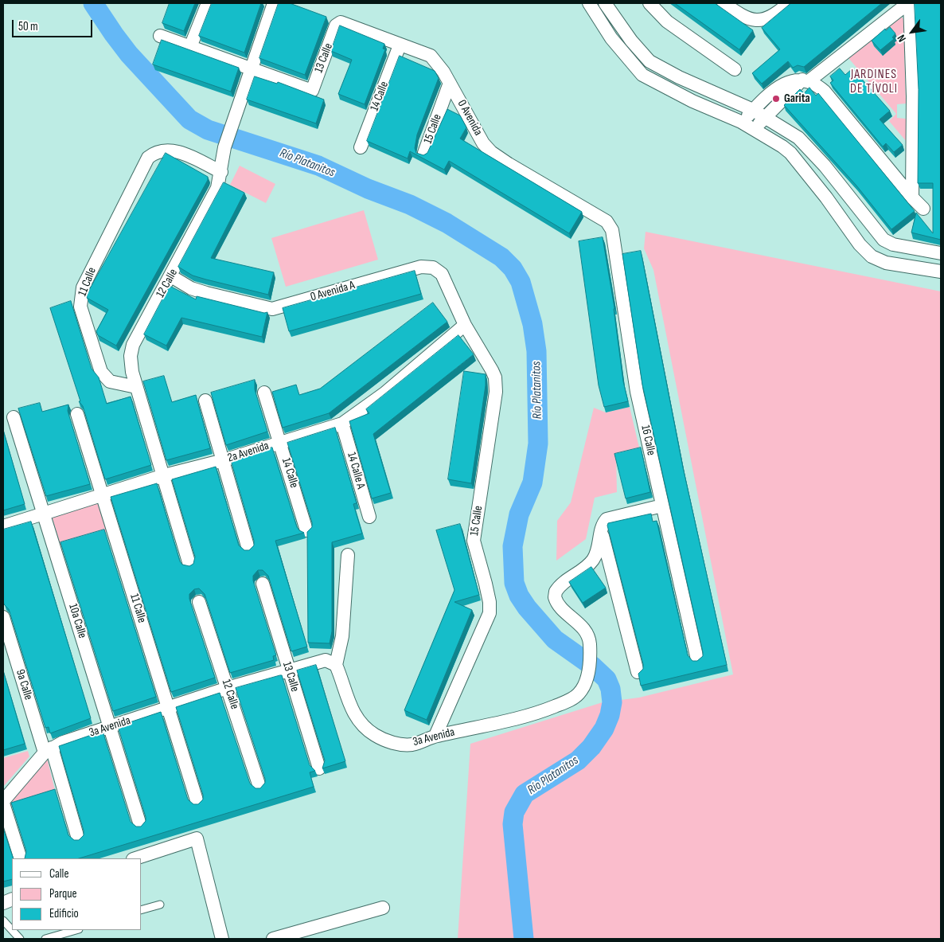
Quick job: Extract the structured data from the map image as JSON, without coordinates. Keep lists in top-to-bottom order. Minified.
{"streets":{"street":["13 Calle","14 Calle","0 Avenida","15 Calle","11 Calle","12 Calle","0 Avenida A","16 Calle","2a Avenida","14 Calle A","10a Calle","9a Calle","3a Avenida"]},"crossings":[["13 Calle","0 Avenida"],["13 Calle","12 Calle"],["13 Calle","3a Avenida"],["14 Calle","0 Avenida"],["14 Calle","2a Avenida"],["0 Avenida","15 Calle"],["0 Avenida","16 Calle"],["15 Calle","0 Avenida A"],["15 Calle","2a Avenida"],["15 Calle","3a Avenida"],["11 Calle","12 Calle"],["11 Calle","2a Avenida"],["11 Calle","3a Avenida"],["12 Calle","0 Avenida A"],["12 Calle","2a Avenida"],["12 Calle","3a Avenida"],["0 Avenida A","2a Avenida"],["16 Calle","3a Avenida"],["2a Avenida","14 Calle A"],["2a Avenida","10a Calle"],["10a Calle","3a Avenida"],["9a Calle","3a Avenida"]],"districts":["JARDINES DE TÍVOLI"],"water":["Río Platanitos"],"places":["Garita"],"legend":["Calle","Parque","Edificio"],"scale_bar":"50 m","north":"bottom left"}
